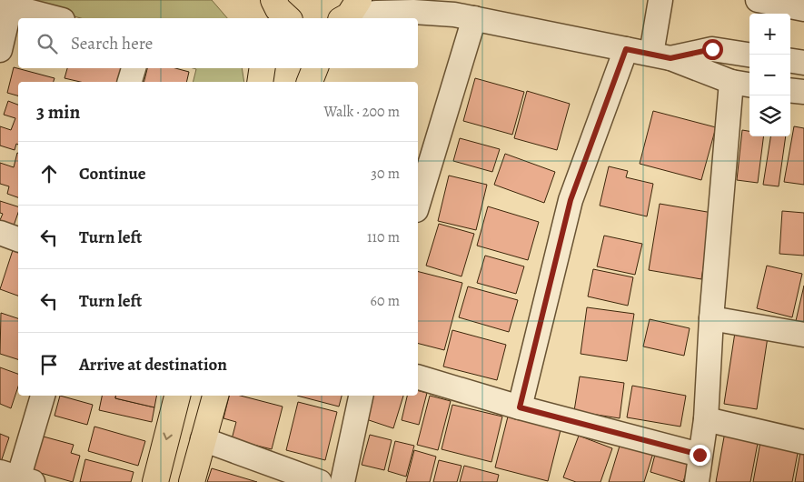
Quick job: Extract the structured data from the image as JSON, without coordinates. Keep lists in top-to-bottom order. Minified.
{"page":{"map_buttons":["+","−"],"search":"Search here","heading":["3 min","Walk · 200 m"],"list":[["Continue","30 m"],["Turn left","110 m"],["Turn left","60 m"],"Arrive at destination"]}}
